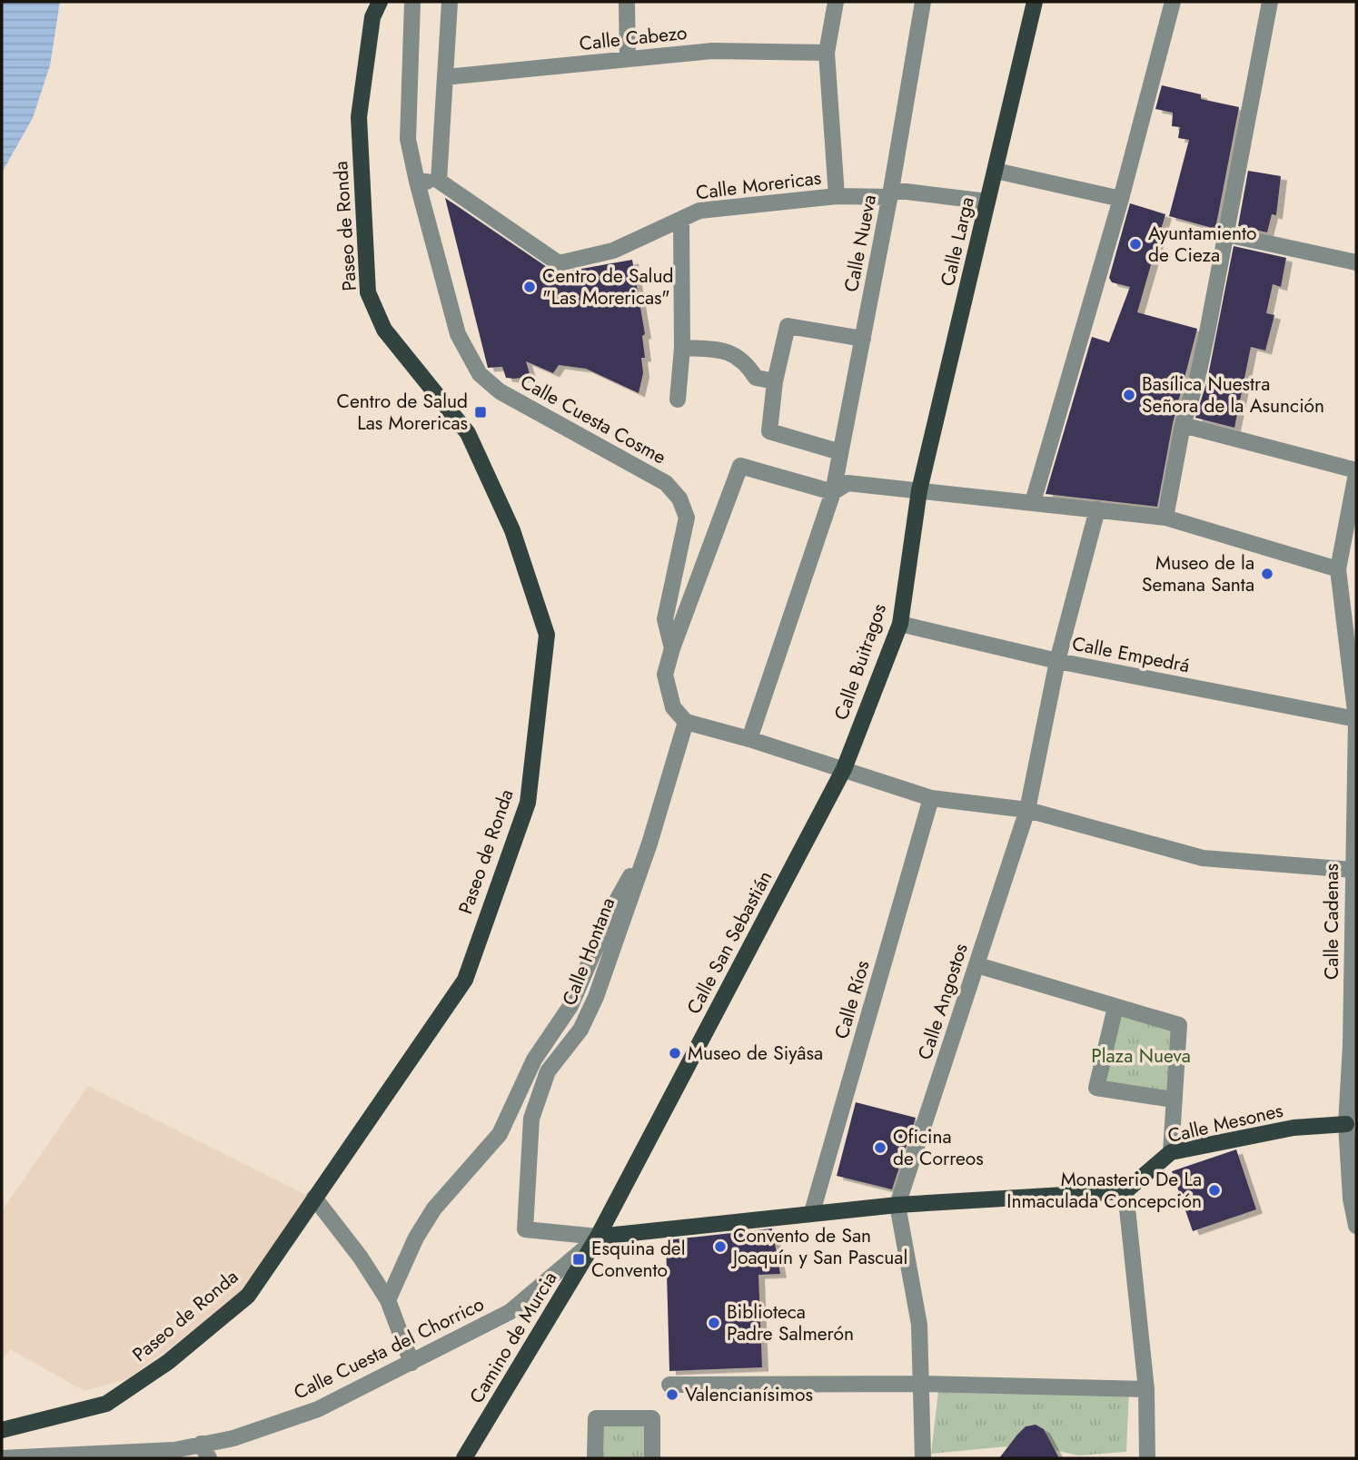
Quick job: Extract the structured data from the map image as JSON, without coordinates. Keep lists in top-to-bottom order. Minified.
{"streets":{"main road":["Paseo de Ronda","Calle Larga","Calle Buitragos","Calle San Sebastián","Calle Mesones","Camino de Murcia"],"street":["Calle Cabezo","Calle Morericas","Calle Nueva","Calle Cuesta Cosme","Calle Empedrá","Calle Cadenas","Calle Hontana","Calle Ríos","Calle Angostos","Calle Cuesta del Chorrico"]},"crossings":[["Calle Morericas","Calle Larga"],["Calle Morericas","Calle Nueva"],["Calle Larga","Calle Buitragos"],["Calle Cuesta Cosme","Calle Hontana"],["Calle Empedrá","Calle Buitragos"],["Calle Empedrá","Calle Cadenas"],["Calle Empedrá","Calle Angostos"],["Calle Buitragos","Calle San Sebastián"],["Calle Cadenas","Calle Mesones"],["Calle San Sebastián","Calle Hontana"],["Calle San Sebastián","Camino de Murcia"],["Calle San Sebastián","Calle Cuesta del Chorrico"],["Calle Hontana","Camino de Murcia"],["Calle Hontana","Calle Cuesta del Chorrico"],["Camino de Murcia","Calle Cuesta del Chorrico"]],"parks":["Plaza Nueva"],"places":{"other":["Ayuntamiento de Cieza","Centro de Salud \"Las Morericas\"","Basílica Nuestra Señora de la Asunción","Museo de la Semana Santa","Museo de Siyâsa","Oficina de Correos","Monasterio De La Inmaculada Concepción","Convento de San Joaquín y San Pascual","Biblioteca Padre Salmerón","Valencianísimos"],"transit":["Centro de Salud Las Morericas","Esquina del Convento"]}}
